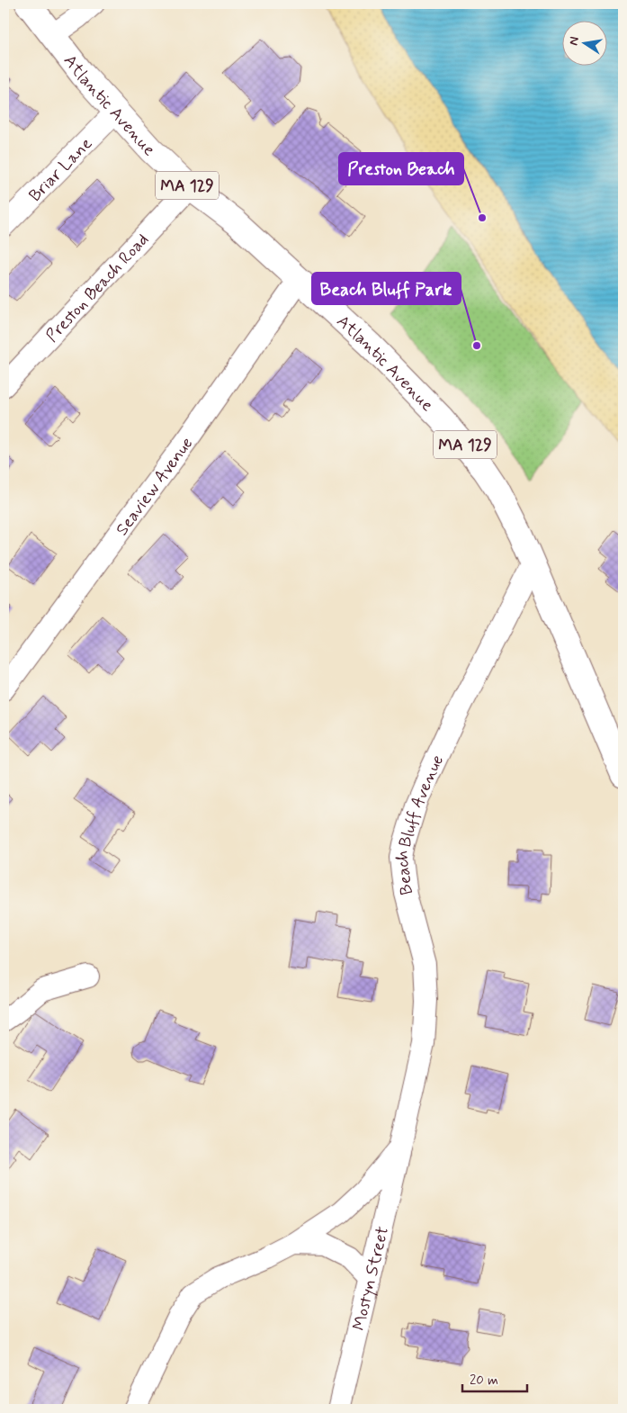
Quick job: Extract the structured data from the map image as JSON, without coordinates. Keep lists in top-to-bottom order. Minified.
{"streets":{"main road":["Atlantic Avenue","MA 129"],"street":["Briar Lane","Preston Beach Road","Seaview Avenue","Beach Bluff Avenue","Mostyn Street"]},"crossings":[["Atlantic Avenue","Briar Lane"],["Atlantic Avenue","Preston Beach Road"],["Atlantic Avenue","Seaview Avenue"],["Atlantic Avenue","Beach Bluff Avenue"],["Beach Bluff Avenue","Mostyn Street"]],"places":["Preston Beach","Beach Bluff Park"],"scale_bar":"20 m","north":"left"}
